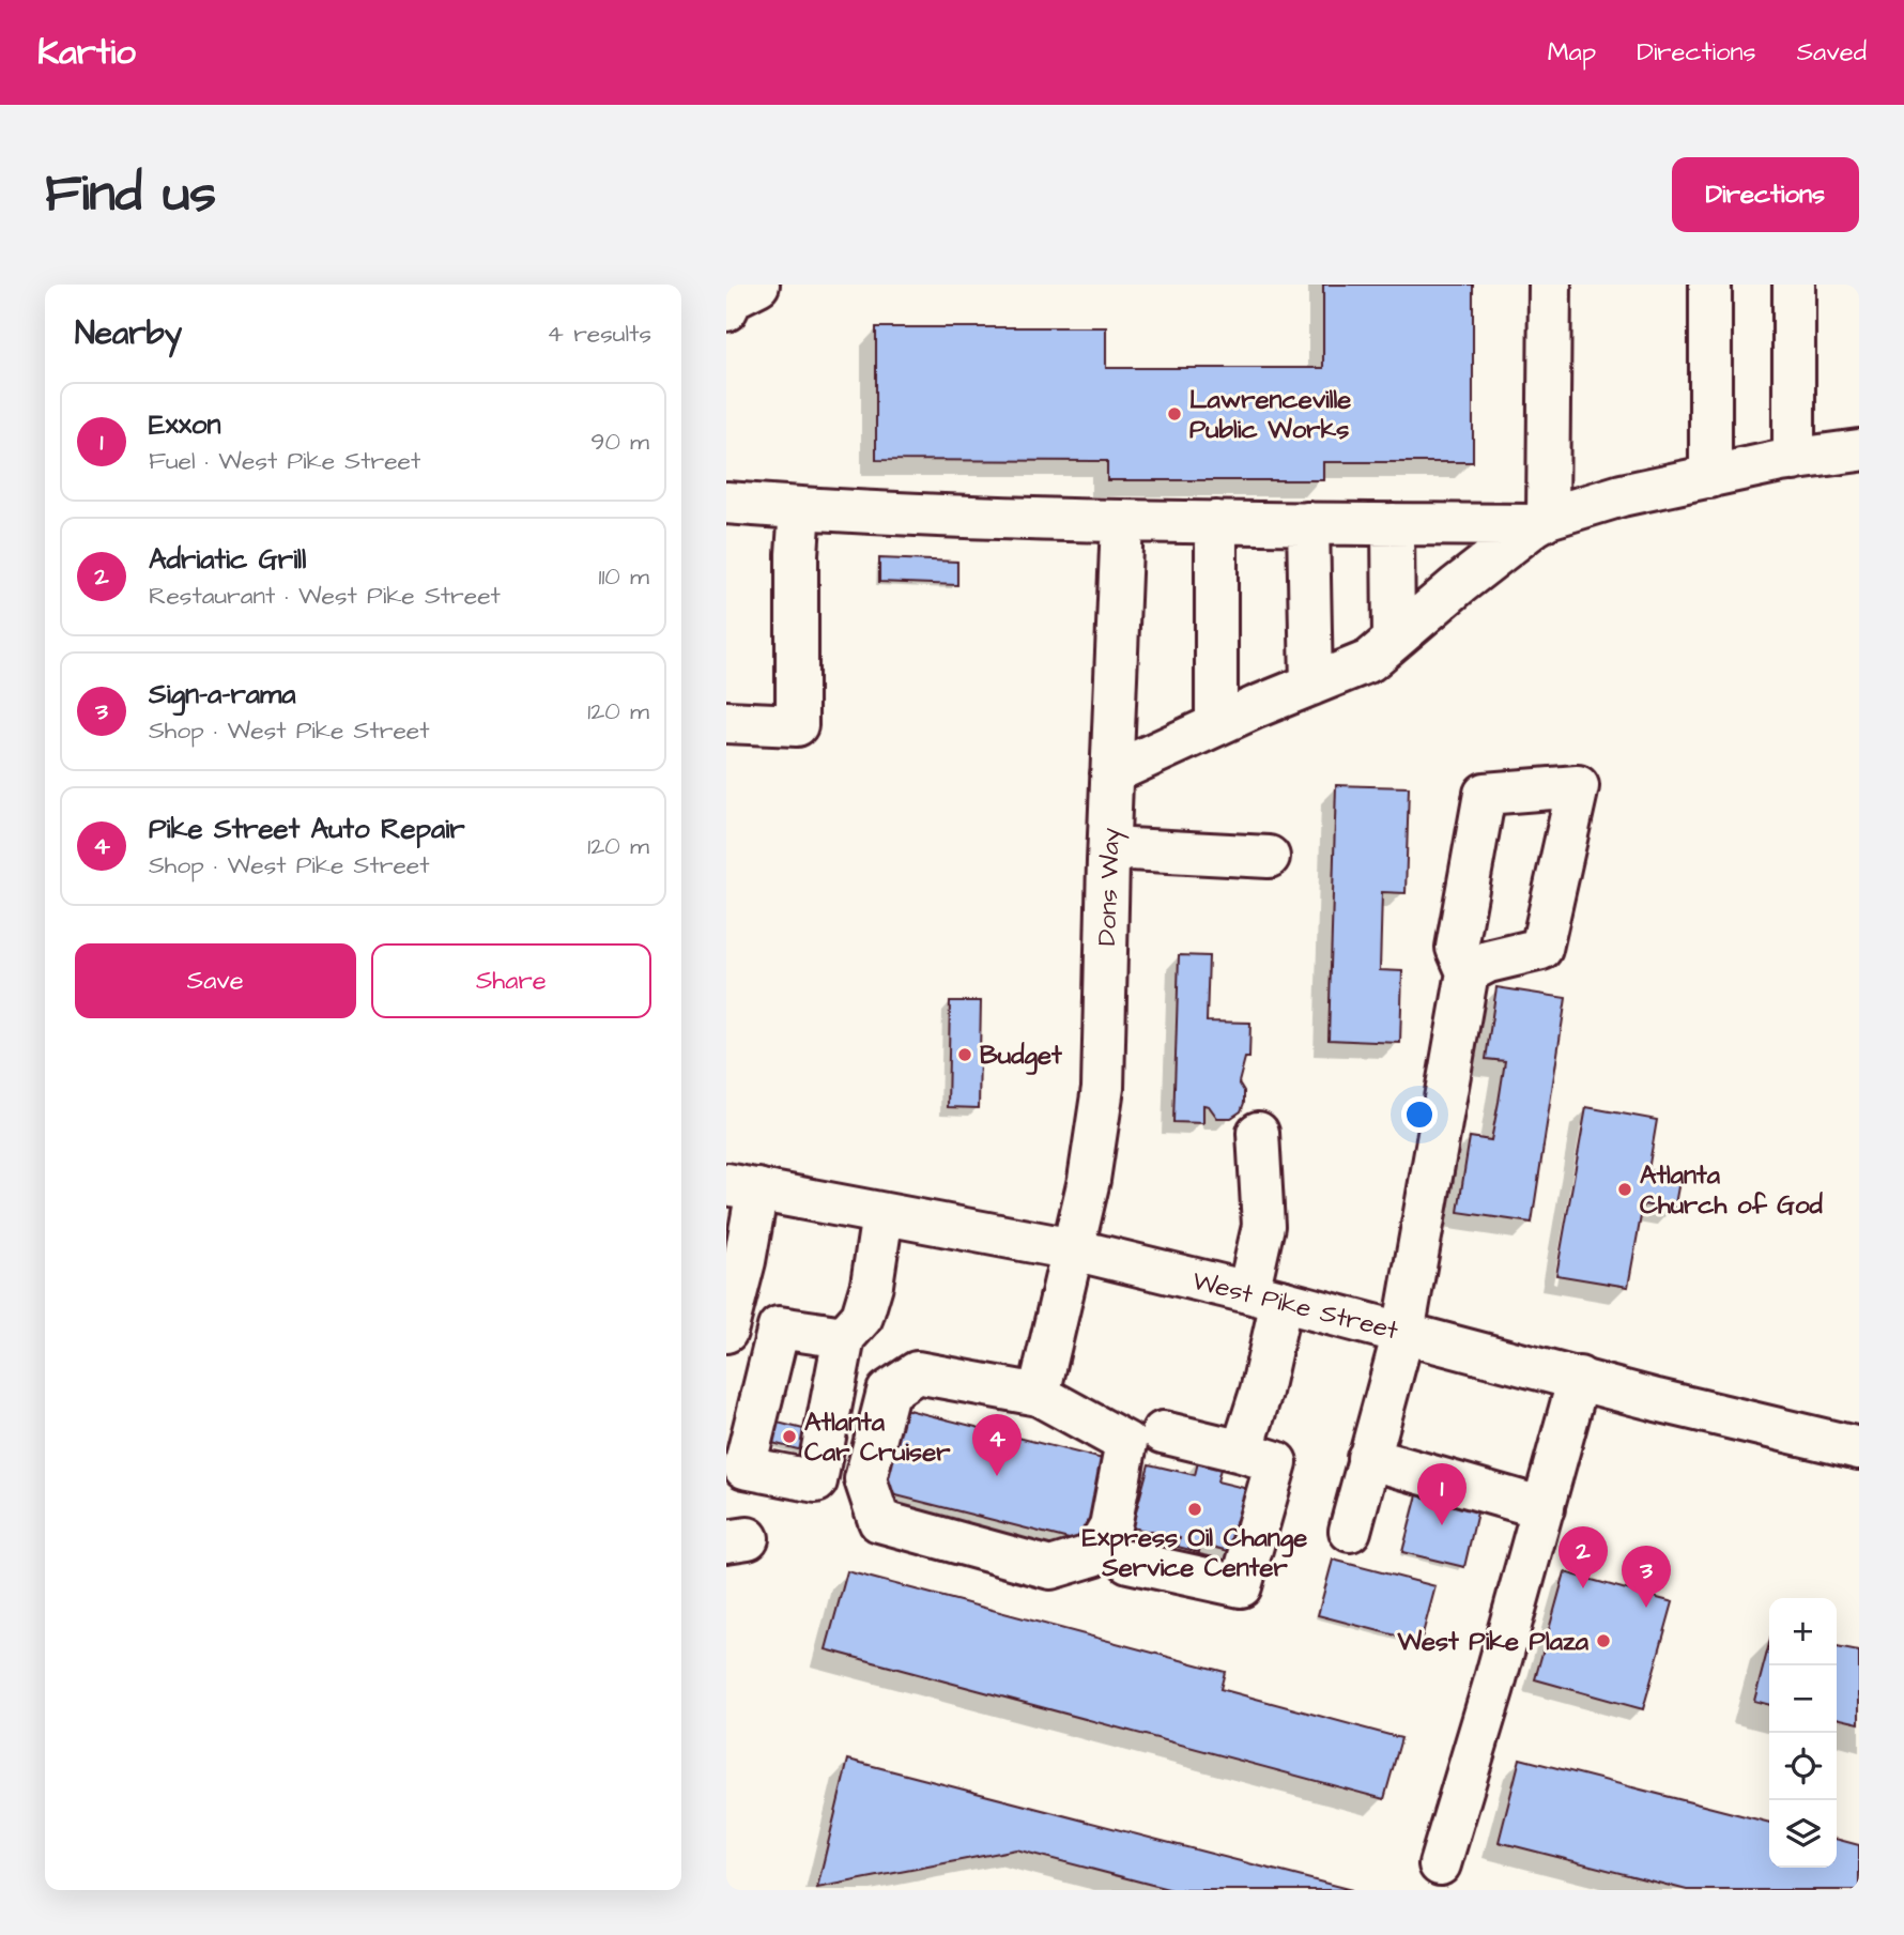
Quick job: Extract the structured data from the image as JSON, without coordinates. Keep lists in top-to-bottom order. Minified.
{"streets":{"main road":["Dons Way","West Pike Street"]},"crossings":[["Dons Way","West Pike Street"]],"places":["Lawrenceville Public Works","Budget","Atlanta Church of God","Atlanta Car Cruiser","Express Oil Change Service Center","West Pike Plaza"],"page":{"header":"Kartio","nav":["Map","Directions","Saved"],"buttons":["Directions",["Save","Share"]],"title":"Find us","heading":["Nearby","4 results"],"list":[{"mark":"1","name":"Exxon","note":"Fuel · West Pike Street","value":"90 m"},{"mark":"2","name":"Adriatic Grill","note":"Restaurant · West Pike Street","value":"110 m"},{"mark":"3","name":"Sign-a-rama","note":"Shop · West Pike Street","value":"120 m"},{"mark":"4","name":"Pike Street Auto Repair","note":"Shop · West Pike Street","value":"120 m"}],"pins":["4","1","2","3"],"map_buttons":["+","−"]}}
